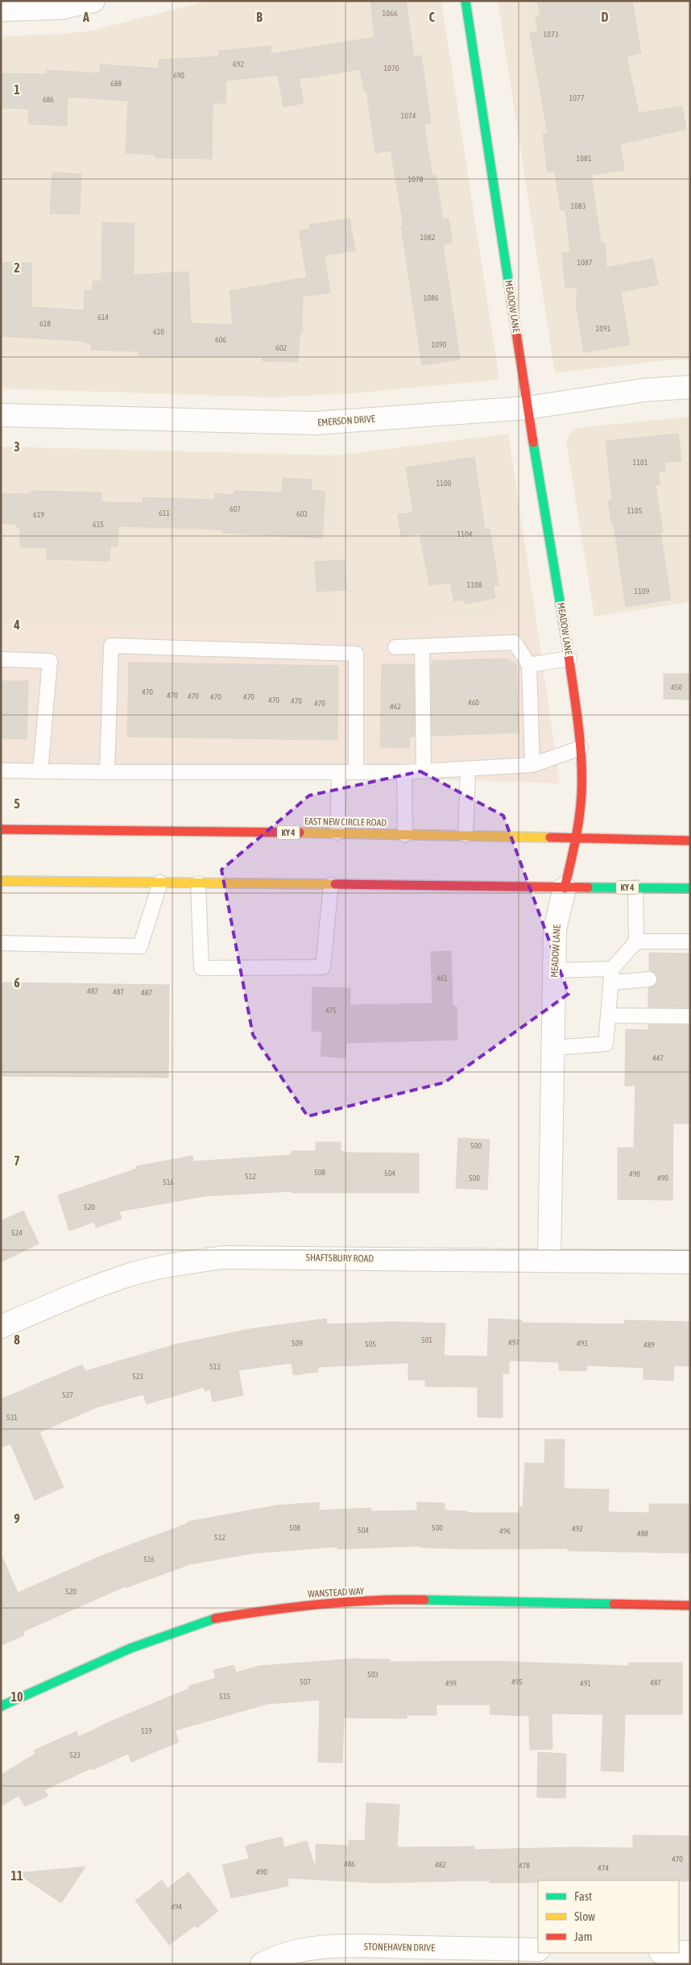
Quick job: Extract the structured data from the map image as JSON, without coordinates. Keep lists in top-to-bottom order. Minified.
{"streets":{"main road":["MEADOW LANE","EAST NEW CIRCLE ROAD","KY 4","WANSTEAD WAY"],"street":["EMERSON DRIVE","SHAFTSBURY ROAD","STONEHAVEN DRIVE"]},"crossings":[["MEADOW LANE","EMERSON DRIVE"],["MEADOW LANE","EAST NEW CIRCLE ROAD"],["MEADOW LANE","KY 4"],["MEADOW LANE","SHAFTSBURY ROAD"]],"house_numbers":["1066","1073","692","1070","690","688","1077","686","1074","1081","1078","1083","1082","1087","1086","614","618","1091","610","606","1090","602","1101","1100","607","1105","611","603","619","615","1104","1108","1109","450","470","470","470","470","470","470","470","460","470","462","461","487","487","487","475","447","500","508","504","490","512","500","490","516","520","524","501","497","509","493","505","489","513","523","527","531","508","500","492","504","496","488","512","516","520","503","507","495","487","499","491","515","519","523","470","486","482","478","474","490","494"],"legend":["Fast","Slow","Jam"],"grid":{"columns":["A","B","C","D"],"rows":["1","2","3","4","5","6","7","8","9","10","11"]}}
